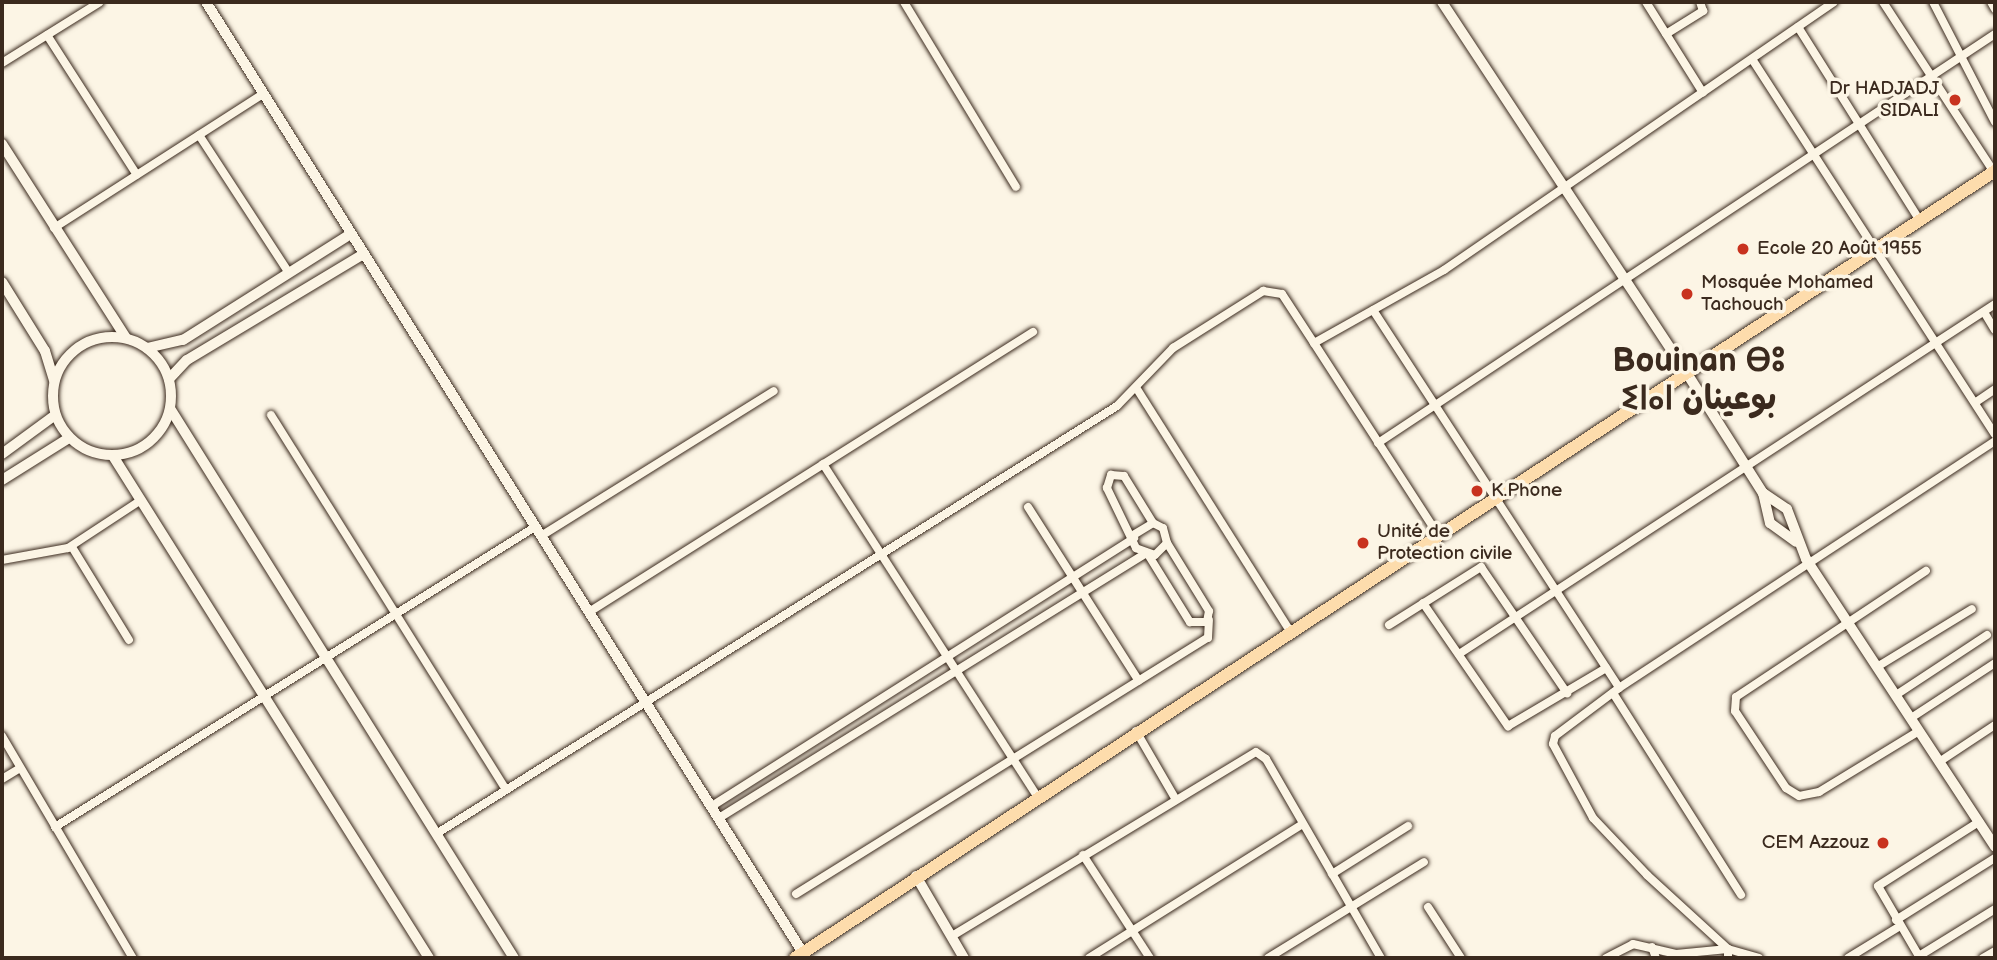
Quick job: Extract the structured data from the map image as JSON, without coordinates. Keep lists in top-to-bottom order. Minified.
{"districts":["Bouinan ⴱⵓ ⵉⵏⴰⵏ بوعينان"],"places":["Dr HADJADJ SIDALI","Ecole 20 Août 1955","Mosquée Mohamed Tachouch","K.Phone","Unité de Protection civile","CEM Azzouz"]}
